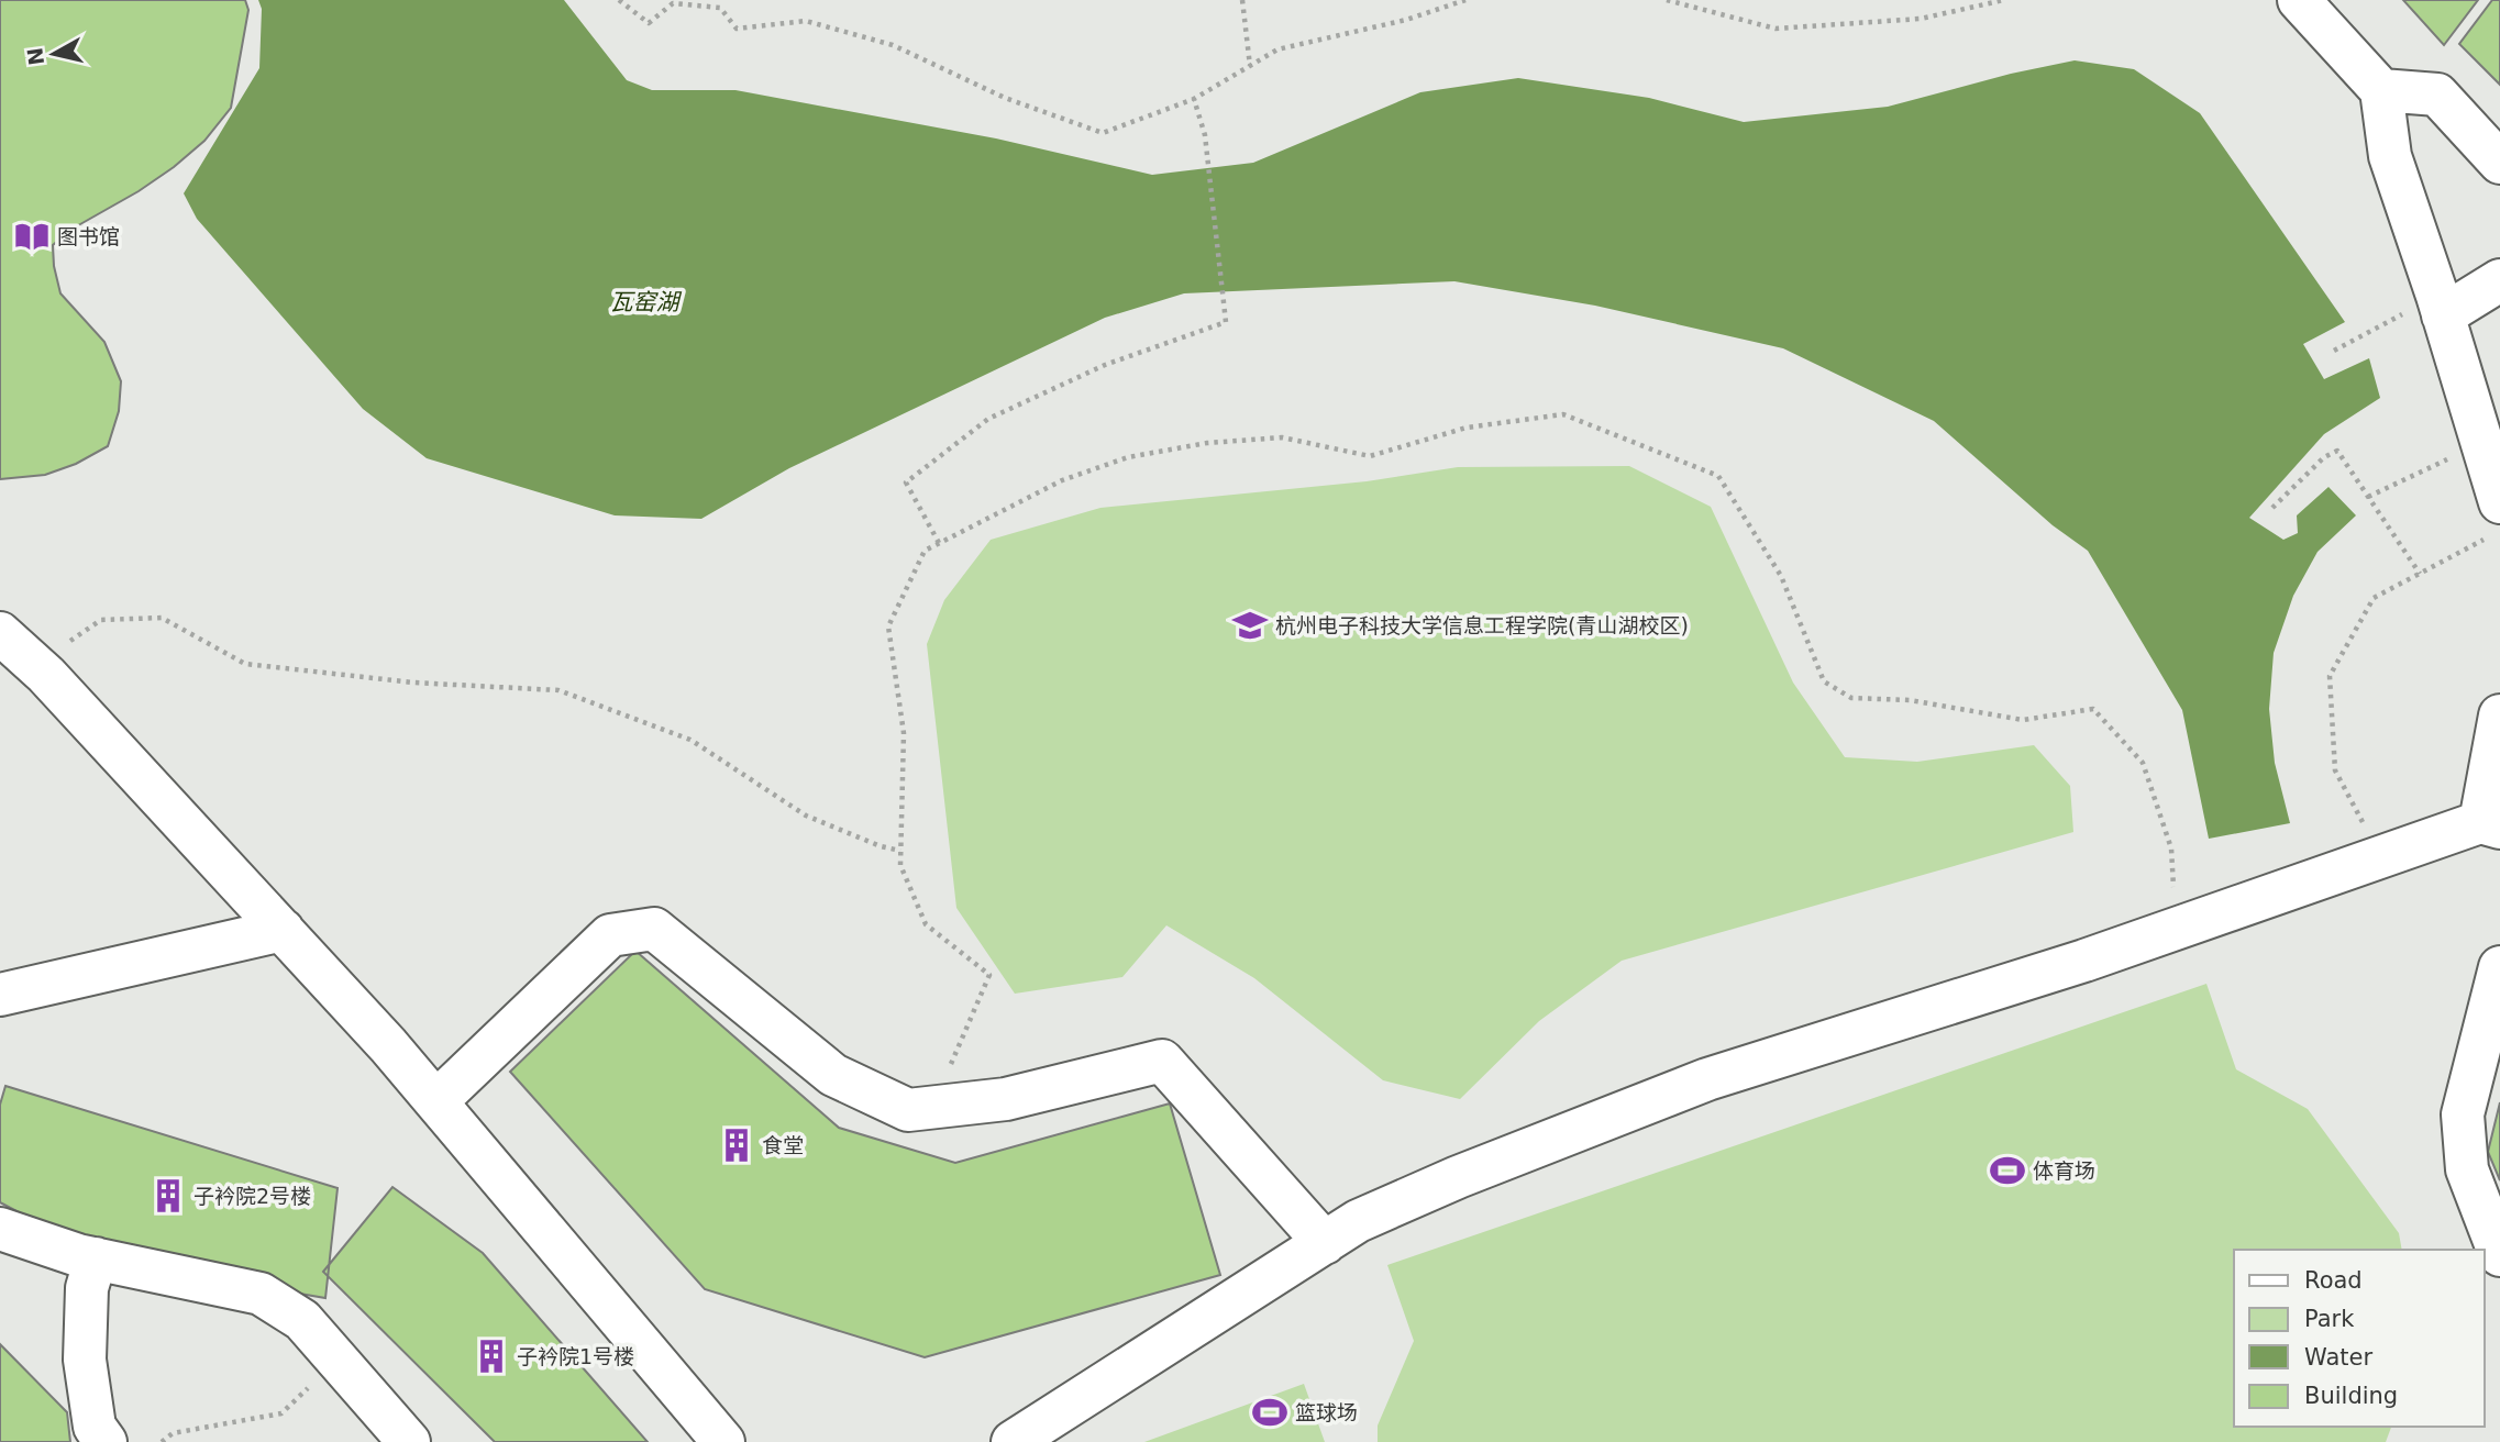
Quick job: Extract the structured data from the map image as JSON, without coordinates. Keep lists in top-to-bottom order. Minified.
{"water":["瓦窑湖"],"places":{"library":["图书馆"],"school or university":["杭州电子科技大学信息工程学院(青山湖校区)"],"building":["食堂","子衿院2号楼","子衿院1号楼"],"sports":["体育场","篮球场"]},"legend":["Road","Park","Water","Building"],"north":"left"}
